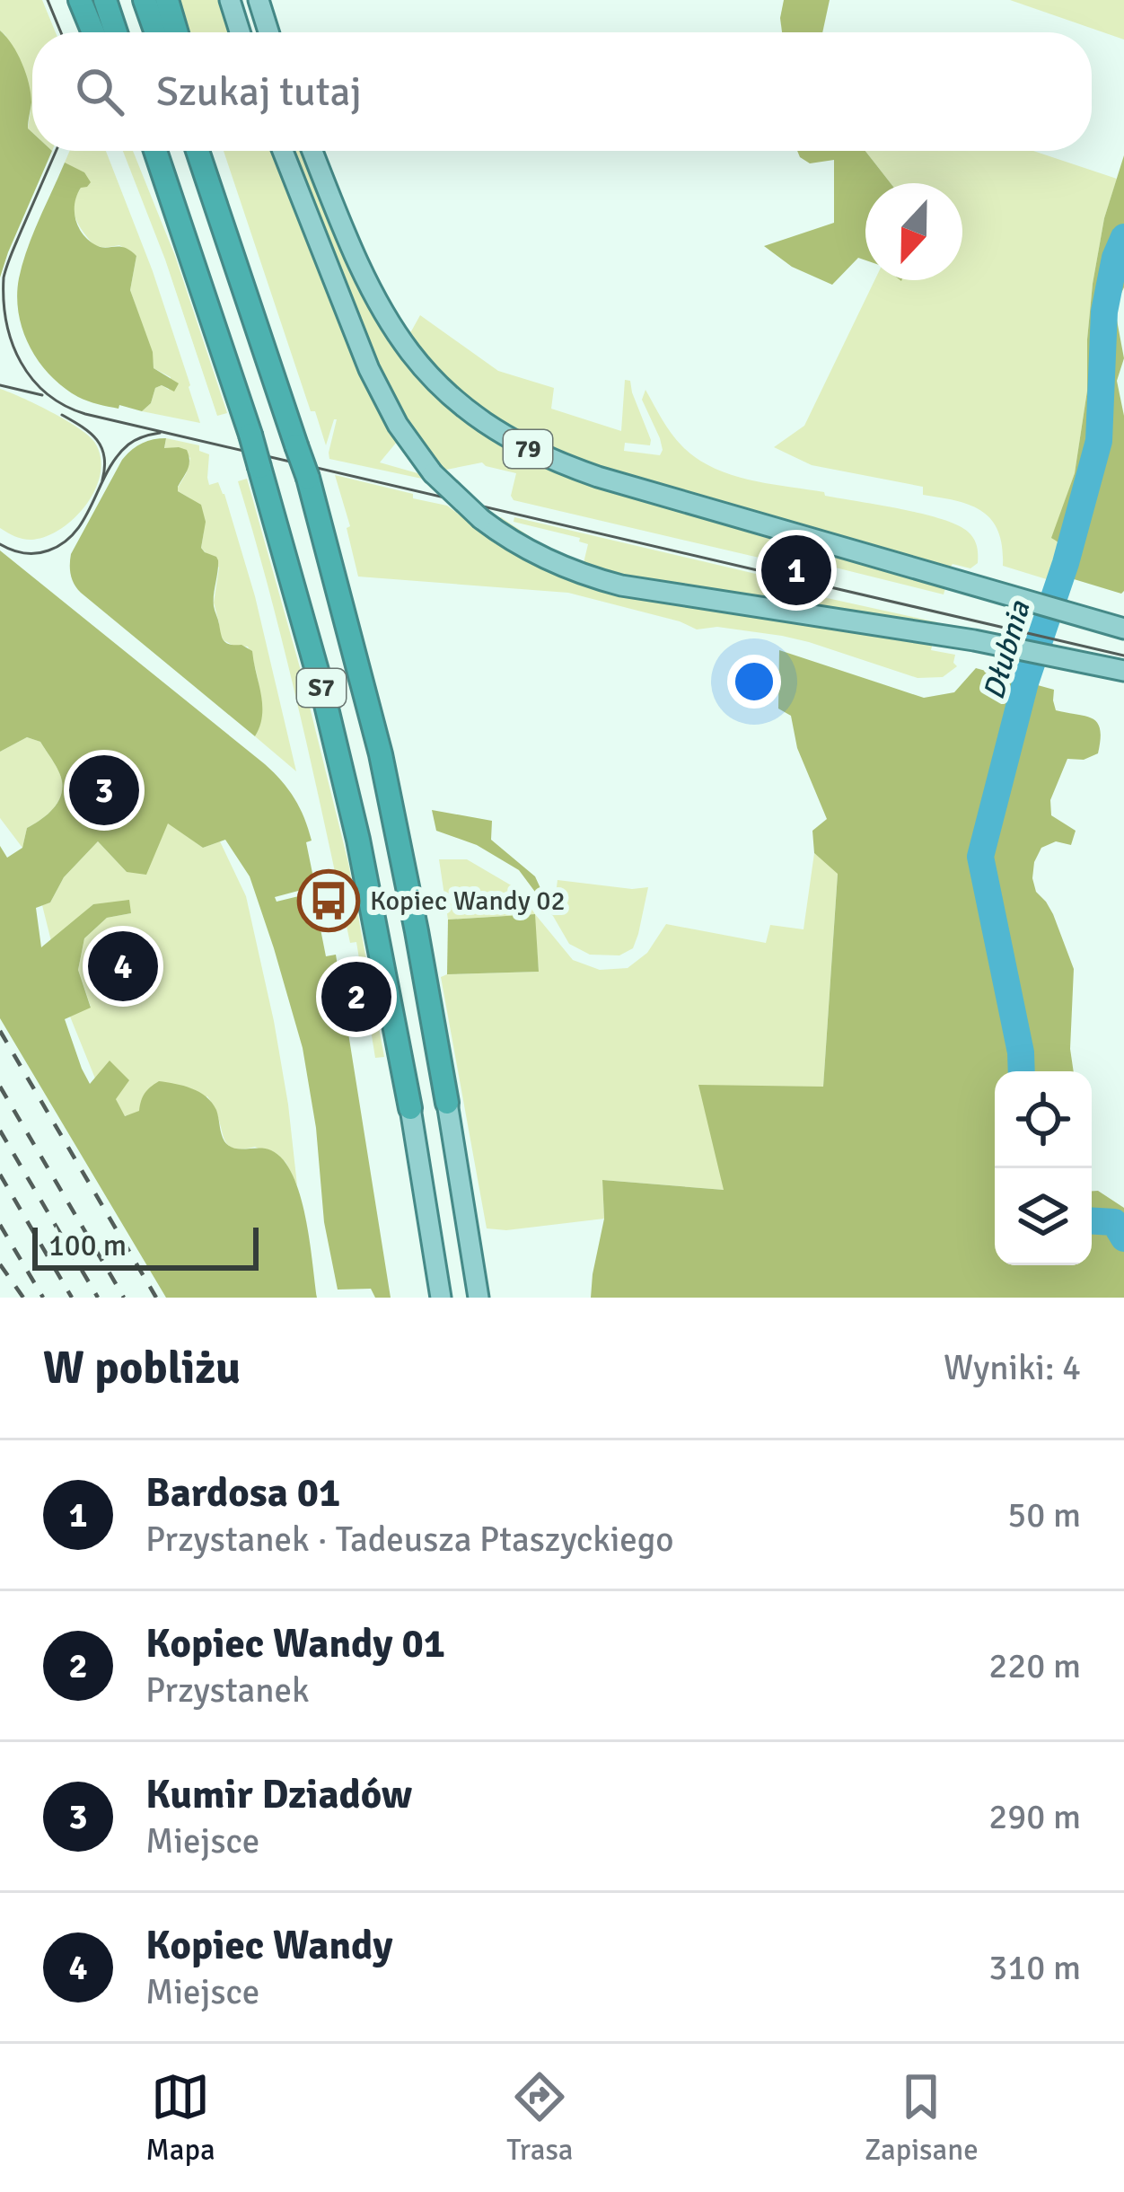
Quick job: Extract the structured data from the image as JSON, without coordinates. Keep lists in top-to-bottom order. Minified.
{"streets":{"highway":["S7"],"main road":["79"]},"water":["Dłubnia"],"places":{"bus stop":["Kopiec Wandy 02"]},"scale_bar":"100 m","north":"bottom","page":{"search":"Szukaj tutaj","pins":["1","3","4","2"],"scale":"100 m","heading":["W pobliżu","Wyniki: 4"],"list":[{"mark":"1","name":"Bardosa 01","note":"Przystanek · Tadeusza Ptaszyckiego","value":"50 m"},{"mark":"2","name":"Kopiec Wandy 01","note":"Przystanek","value":"220 m"},{"mark":"3","name":"Kumir Dziadów","note":"Miejsce","value":"290 m"},{"mark":"4","name":"Kopiec Wandy","note":"Miejsce","value":"310 m"}],"nav":["Mapa","Trasa","Zapisane"]}}
